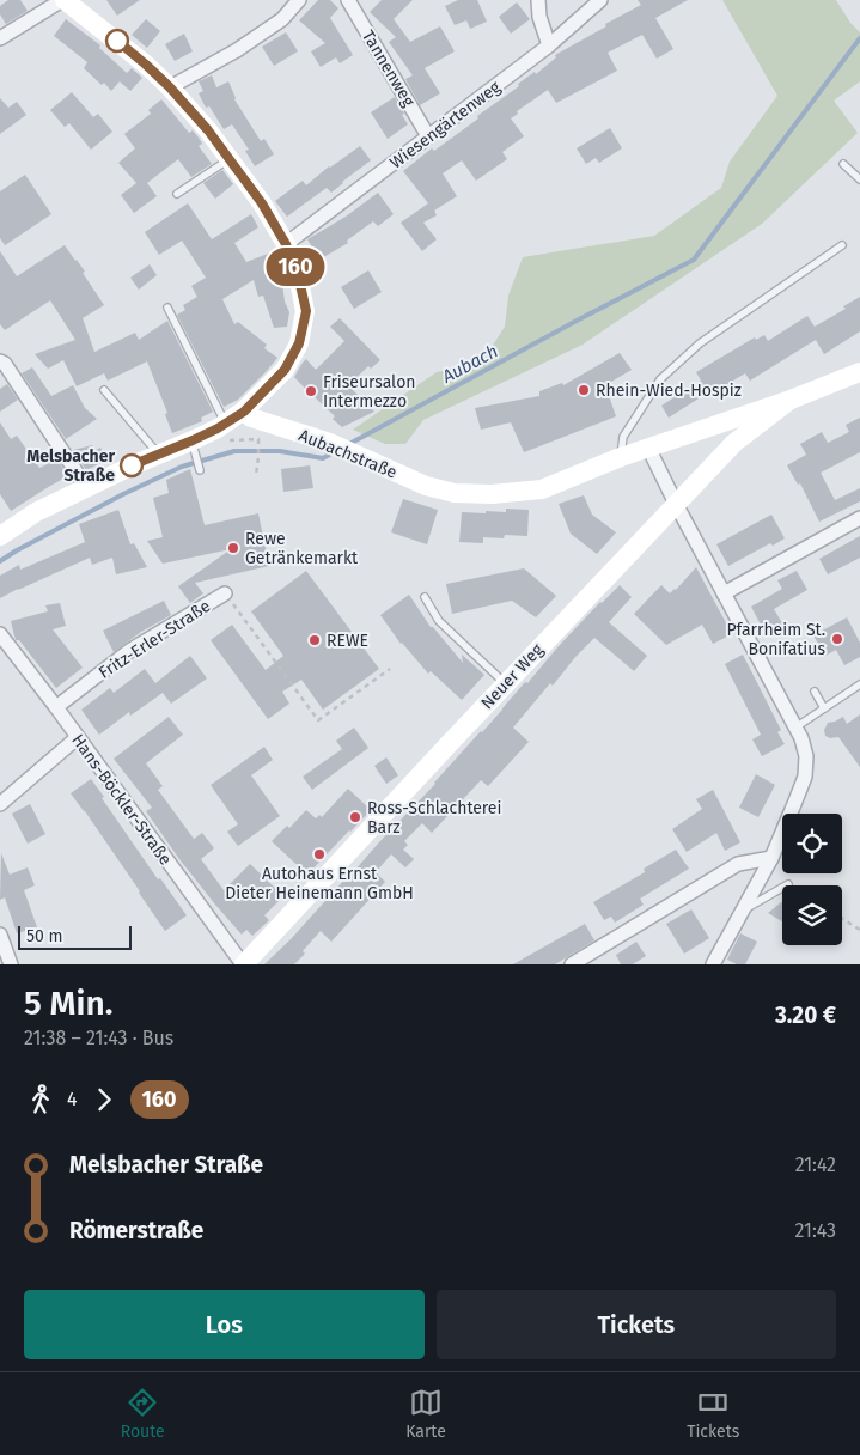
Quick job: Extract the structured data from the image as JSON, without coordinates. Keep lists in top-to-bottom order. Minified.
{"streets":{"street":["Tannenweg","Wiesengärtenweg","Aubachstraße","Fritz-Erler-Straße","Neuer Weg","Hans-Böckler-Straße"]},"crossings":[["Tannenweg","Wiesengärtenweg"],["Aubachstraße","Neuer Weg"],["Fritz-Erler-Straße","Hans-Böckler-Straße"],["Neuer Weg","Hans-Böckler-Straße"]],"water":["Aubach"],"places":["Rhein-Wied-Hospiz","Friseursalon Intermezzo","Melsbacher Straße","Rewe Getränkemarkt","Pfarrheim St. Bonifatius","REWE","Ross-Schlachterei Barz","Autohaus Ernst Dieter Heinemann GmbH"],"lines":["bus line 160"],"scale_bar":"50 m","page":{"on_map":"160","scale":"50 m","heading":["5 Min.","21:38 – 21:43 · Bus","3.20 €"],"legs":["4","160"],"list":[{"name":"Melsbacher Straße","value":"21:42"},{"name":"Römerstraße","value":"21:43"}],"buttons":["Los","Tickets"],"tabs":["Route","Karte","Tickets"]}}
